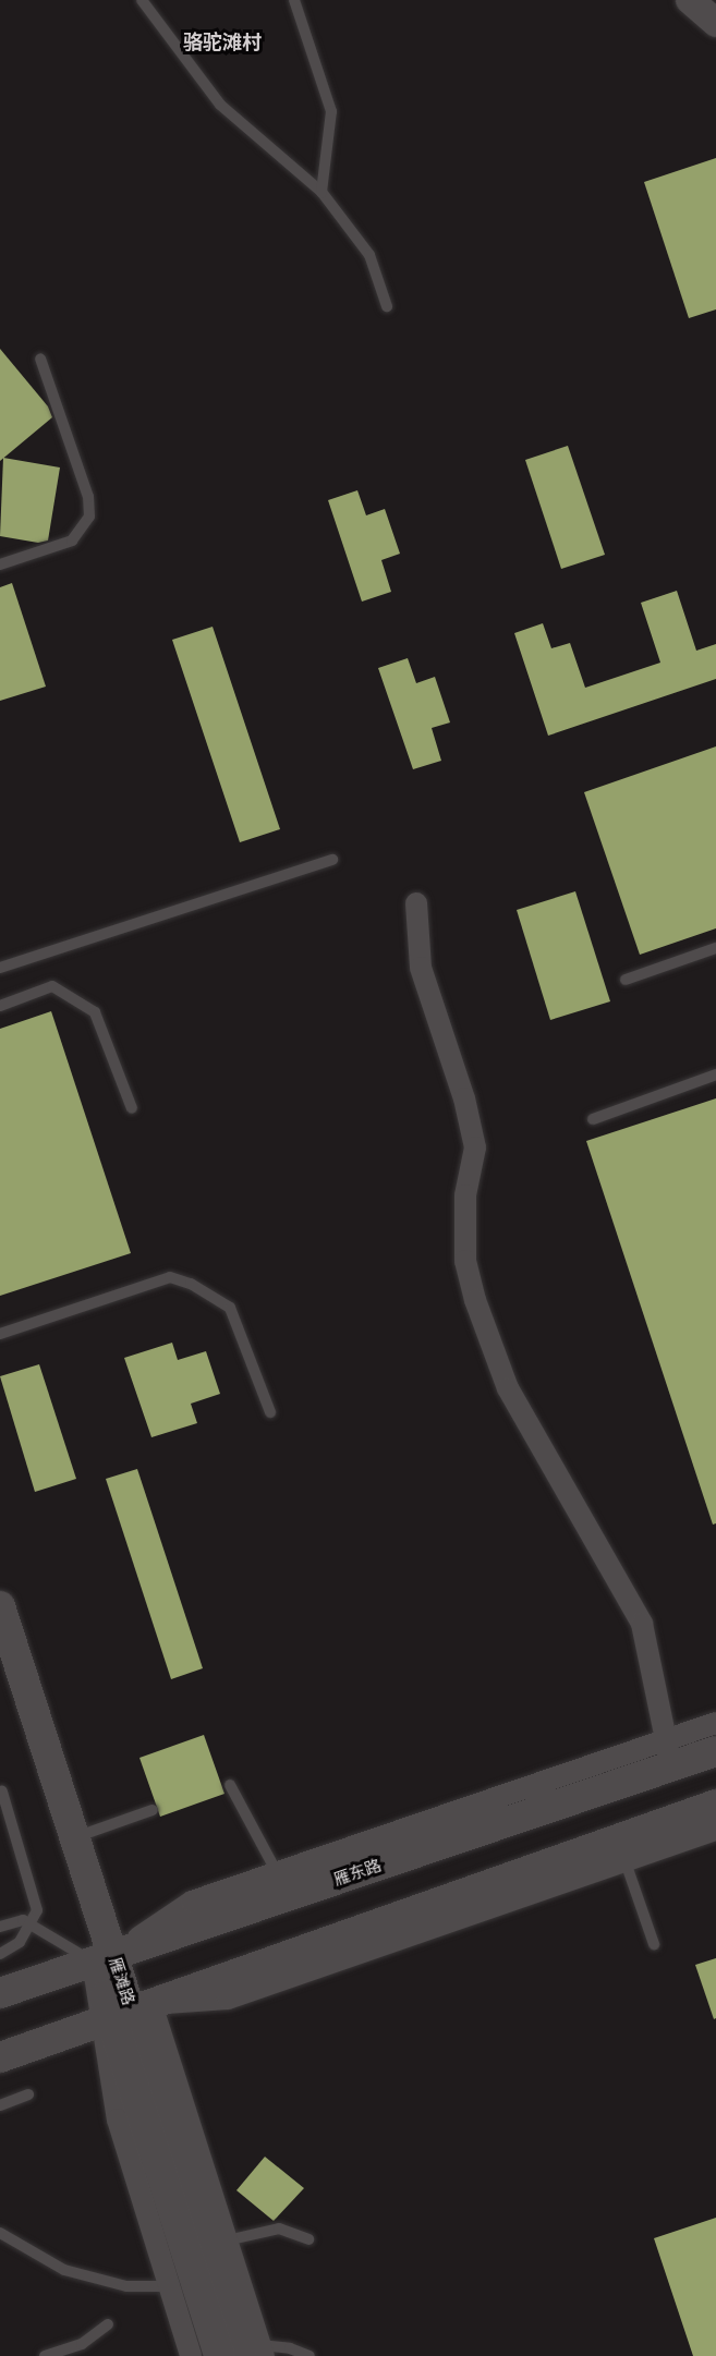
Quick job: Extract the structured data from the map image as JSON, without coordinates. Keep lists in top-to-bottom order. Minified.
{"streets":{"main road":["雁东路","雁滩路"]},"crossings":[["雁东路","雁滩路"]],"districts":["骆驼滩村"]}
